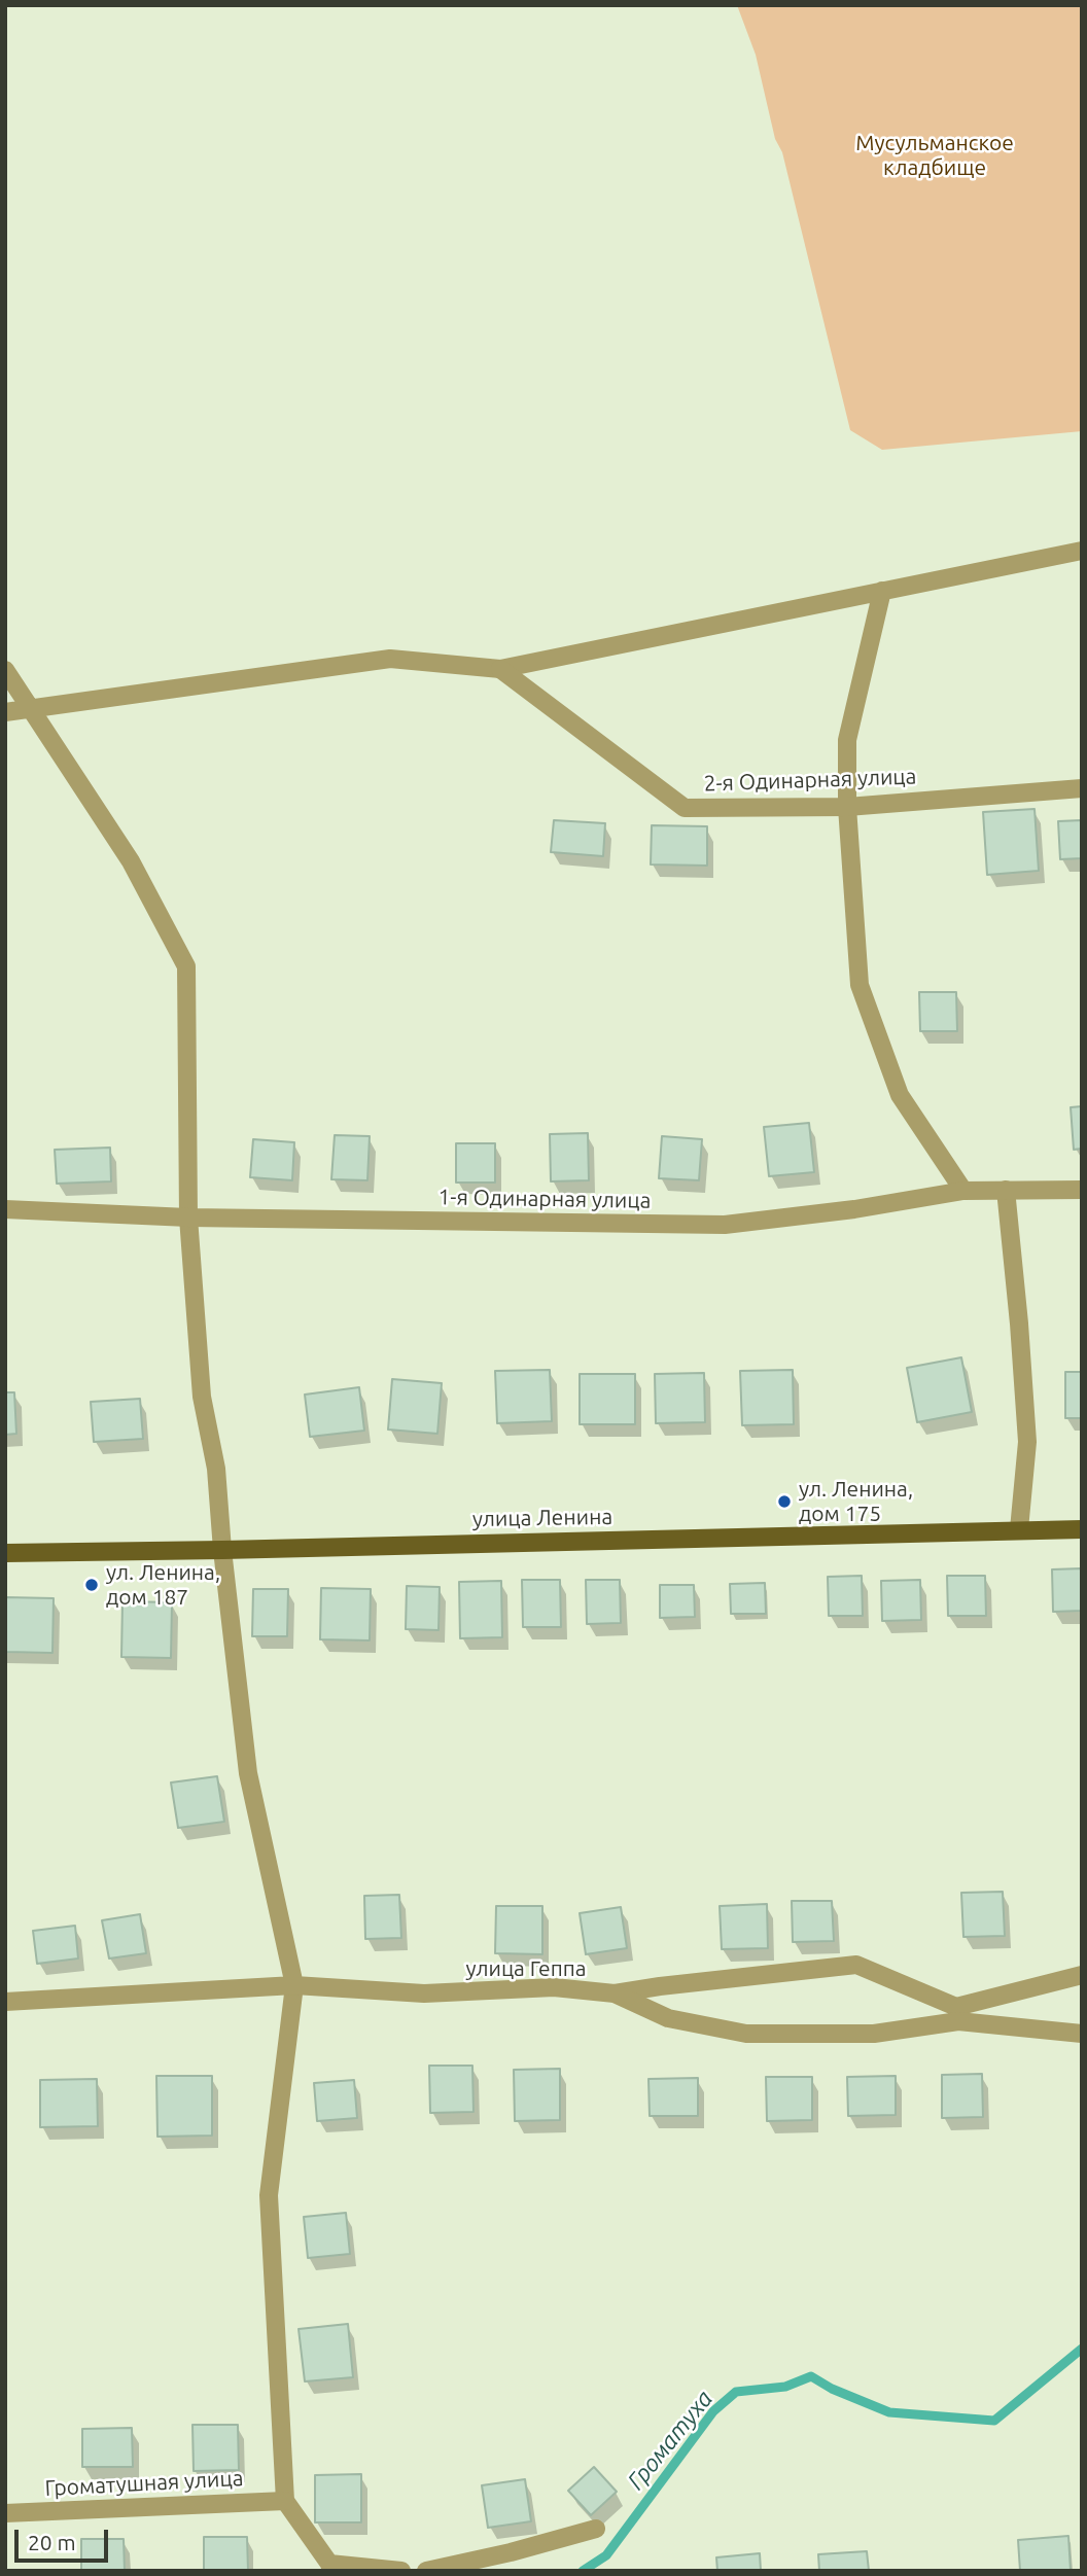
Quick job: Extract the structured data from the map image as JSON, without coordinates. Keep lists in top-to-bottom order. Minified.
{"streets":{"main road":["улица Ленина"],"street":["2-я Одинарная улица","1-я Одинарная улица","улица Геппа","Громатушная улица"]},"water":["Громатуха"],"parks":["Мусульманское кладбище"],"places":["ул. Ленина, дом 175","ул. Ленина, дом 187"],"scale_bar":"20 m"}
